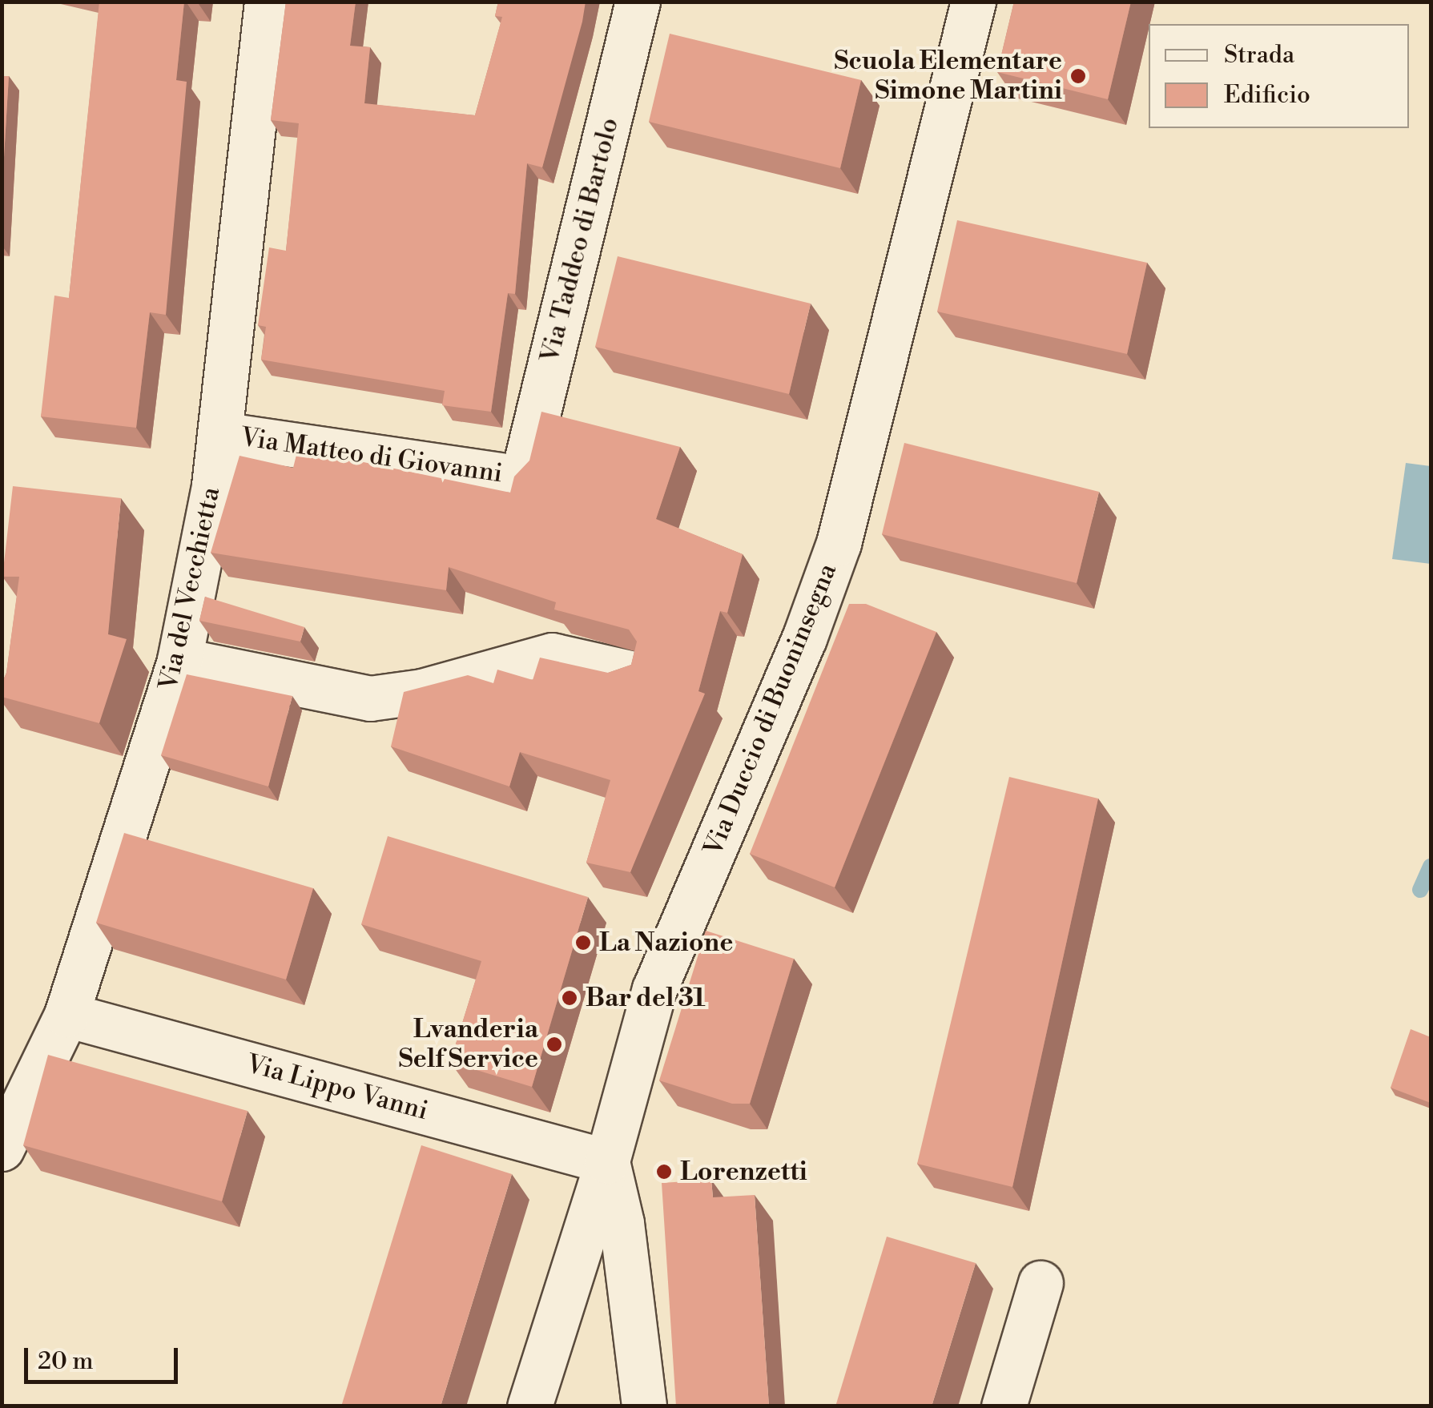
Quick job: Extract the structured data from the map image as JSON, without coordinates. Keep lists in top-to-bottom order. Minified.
{"streets":{"street":["Via Taddeo di Bartolo","Via Matteo di Giovanni","Via del Vecchietta","Via Duccio di Buoninsegna","Via Lippo Vanni"]},"crossings":[["Via Taddeo di Bartolo","Via Matteo di Giovanni"],["Via Matteo di Giovanni","Via del Vecchietta"],["Via del Vecchietta","Via Lippo Vanni"],["Via Duccio di Buoninsegna","Via Lippo Vanni"]],"places":["Scuola Elementare Simone Martini","La Nazione","Bar del 31","Lvanderia Self Service","Lorenzetti"],"legend":["Strada","Edificio"],"scale_bar":"20 m"}
